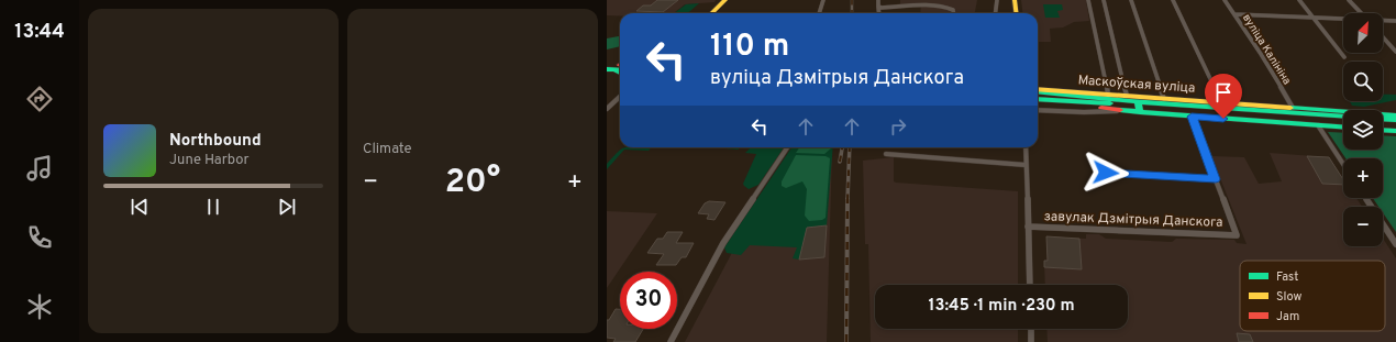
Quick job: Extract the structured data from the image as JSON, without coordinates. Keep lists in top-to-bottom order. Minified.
{"streets":{"main road":["Маскоўская вуліца"],"street":["вуліца Калініна","завулак Дзмітрыя Данскога"]},"crossings":[["вуліца Калініна","Маскоўская вуліца"]],"legend":["Fast","Slow","Jam"],"north":"top right","page":{"tabs":"13:44","tile":"Climate","map_buttons":["+","−"],"turn":["110 m","вуліца Дзмітрыя Данскога"],"song":["Northbound","June Harbor"],"heat":["−","20°","+"],"limit":"30","trip":"13:45 · 1 min · 230 m"}}
